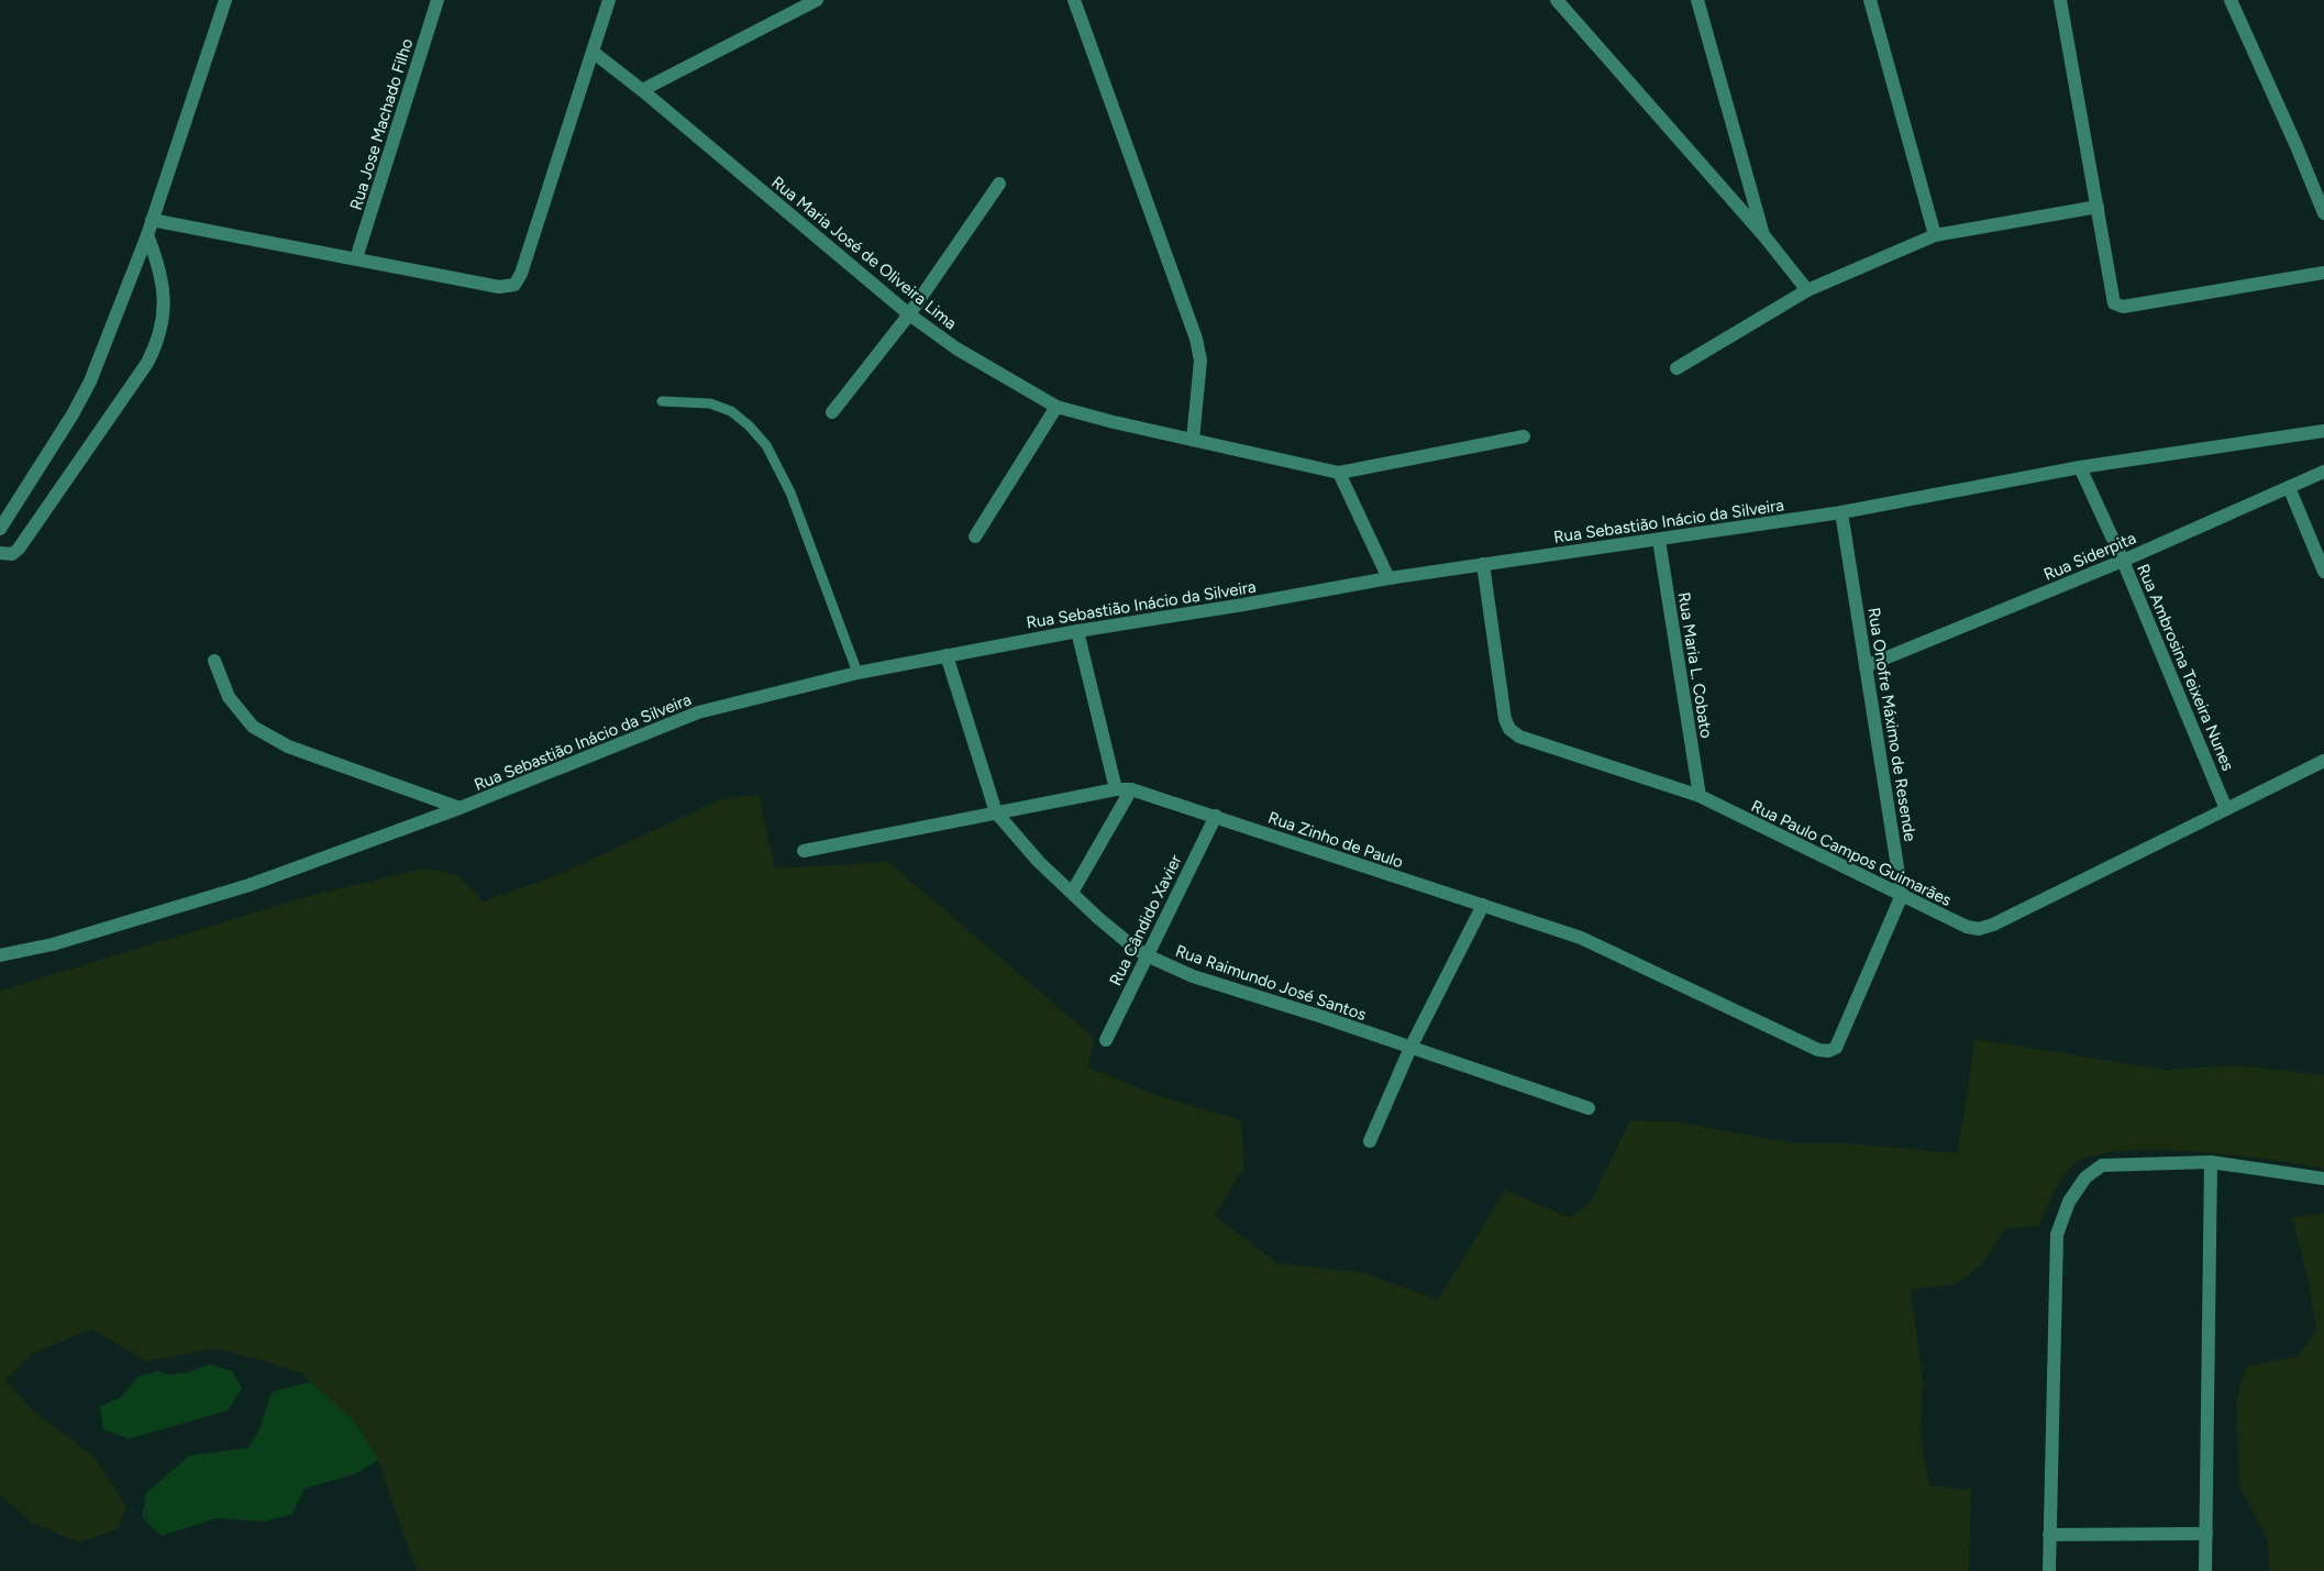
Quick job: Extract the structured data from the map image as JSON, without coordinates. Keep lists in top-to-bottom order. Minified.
{"streets":{"street":["Rua Jose Machado Filho","Rua Maria José de Oliveira Lima","Rua Sebastião Inácio da Silveira","Rua Siderpita","Rua Maria L. Cobato","Rua Ambrosina Teixeira Nunes","Rua Onofre Máximo de Resende","Rua Zinho de Paulo","Rua Paulo Campos Guimarães","Rua Cândido Xavier","Rua Raimundo José Santos"]},"crossings":[["Rua Sebastião Inácio da Silveira","Rua Maria L. Cobato"],["Rua Sebastião Inácio da Silveira","Rua Ambrosina Teixeira Nunes"],["Rua Sebastião Inácio da Silveira","Rua Onofre Máximo de Resende"],["Rua Sebastião Inácio da Silveira","Rua Paulo Campos Guimarães"],["Rua Sebastião Inácio da Silveira","Rua Raimundo José Santos"],["Rua Siderpita","Rua Ambrosina Teixeira Nunes"],["Rua Siderpita","Rua Onofre Máximo de Resende"],["Rua Maria L. Cobato","Rua Paulo Campos Guimarães"],["Rua Ambrosina Teixeira Nunes","Rua Paulo Campos Guimarães"],["Rua Onofre Máximo de Resende","Rua Zinho de Paulo"],["Rua Onofre Máximo de Resende","Rua Paulo Campos Guimarães"],["Rua Zinho de Paulo","Rua Paulo Campos Guimarães"],["Rua Zinho de Paulo","Rua Cândido Xavier"],["Rua Zinho de Paulo","Rua Raimundo José Santos"],["Rua Cândido Xavier","Rua Raimundo José Santos"]]}
